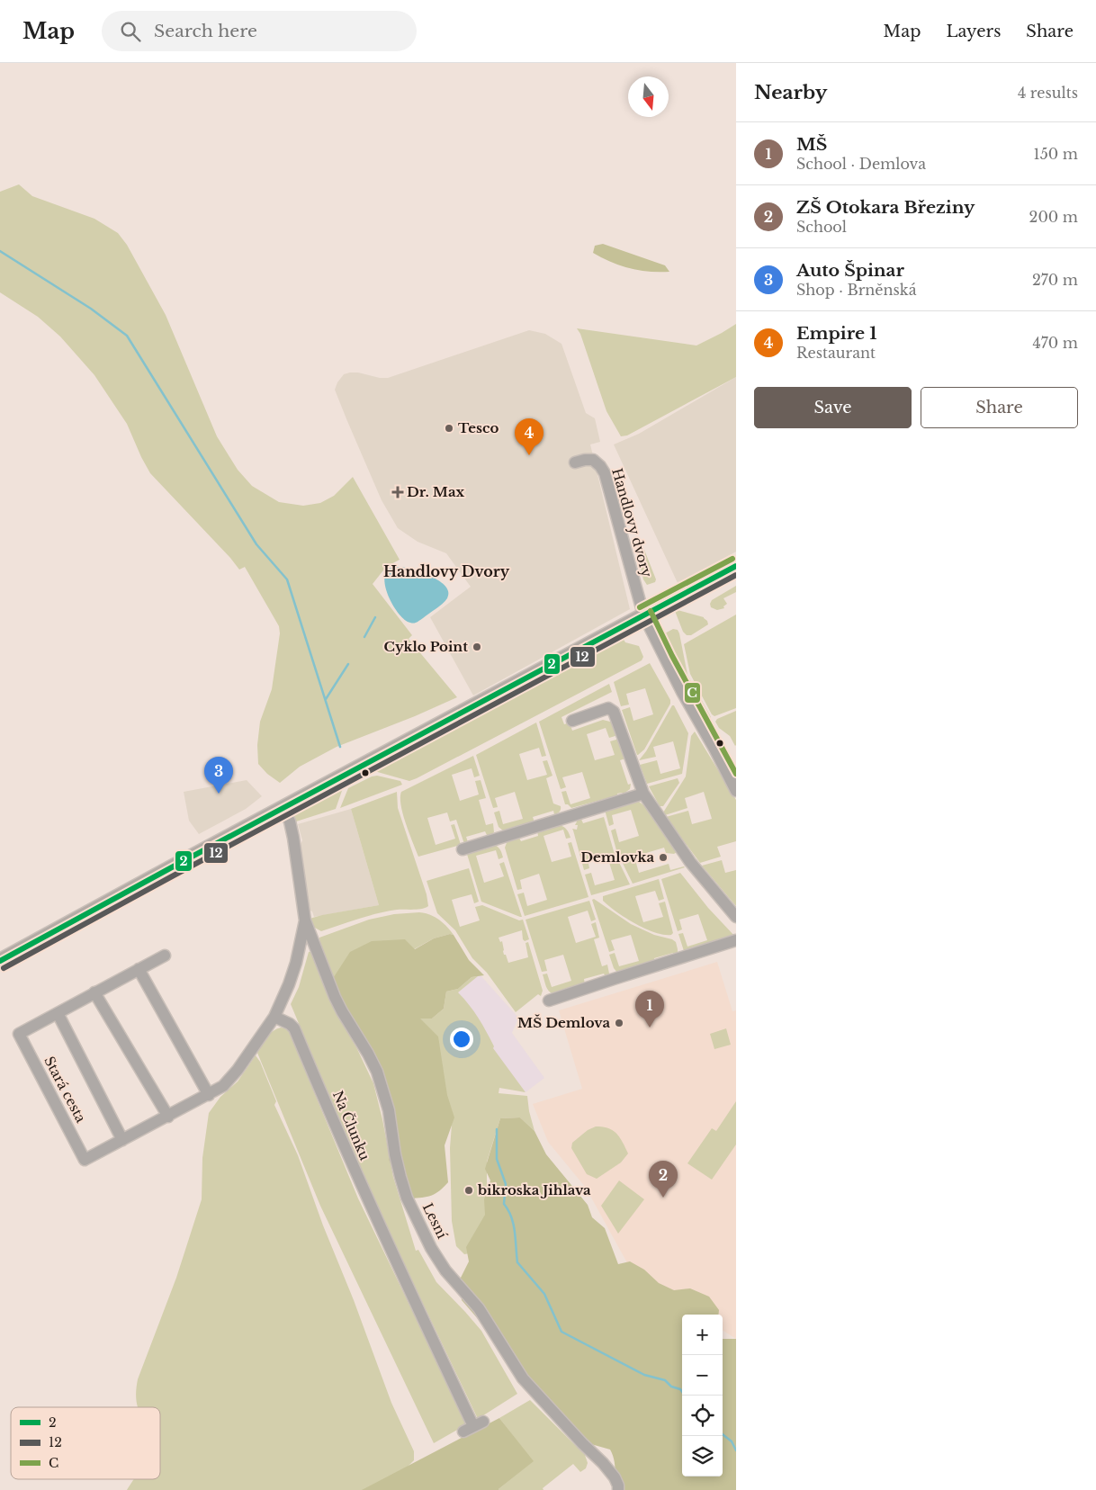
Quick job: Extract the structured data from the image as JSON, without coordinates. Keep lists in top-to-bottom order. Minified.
{"streets":{"street":["Handlovy dvory","Stará cesta","Na Člunku","Lesní"]},"crossings":[["Stará cesta","Na Člunku"]],"districts":["Handlovy Dvory"],"places":{"other":["Tesco","Cyklo Point","Demlovka","MŠ Demlova","bikroska Jihlava"],"health":["Dr. Max"]},"lines":["transit line C","transit line 2","transit line 12"],"legend":["2","12","C"],"north":"bottom","page":{"header":"Map","search":"Search here","nav":["Map","Layers","Share"],"heading":["Nearby","4 results"],"list":[{"mark":"1","name":"MŠ","note":"School · Demlova","value":"150 m"},{"mark":"2","name":"ZŠ Otokara Březiny","note":"School","value":"200 m"},{"mark":"3","name":"Auto Špinar","note":"Shop · Brněnská","value":"270 m"},{"mark":"4","name":"Empire 1","note":"Restaurant","value":"470 m"}],"buttons":["Save","Share"],"pins":["4","3","1","2"],"map_buttons":["+","−"]}}
